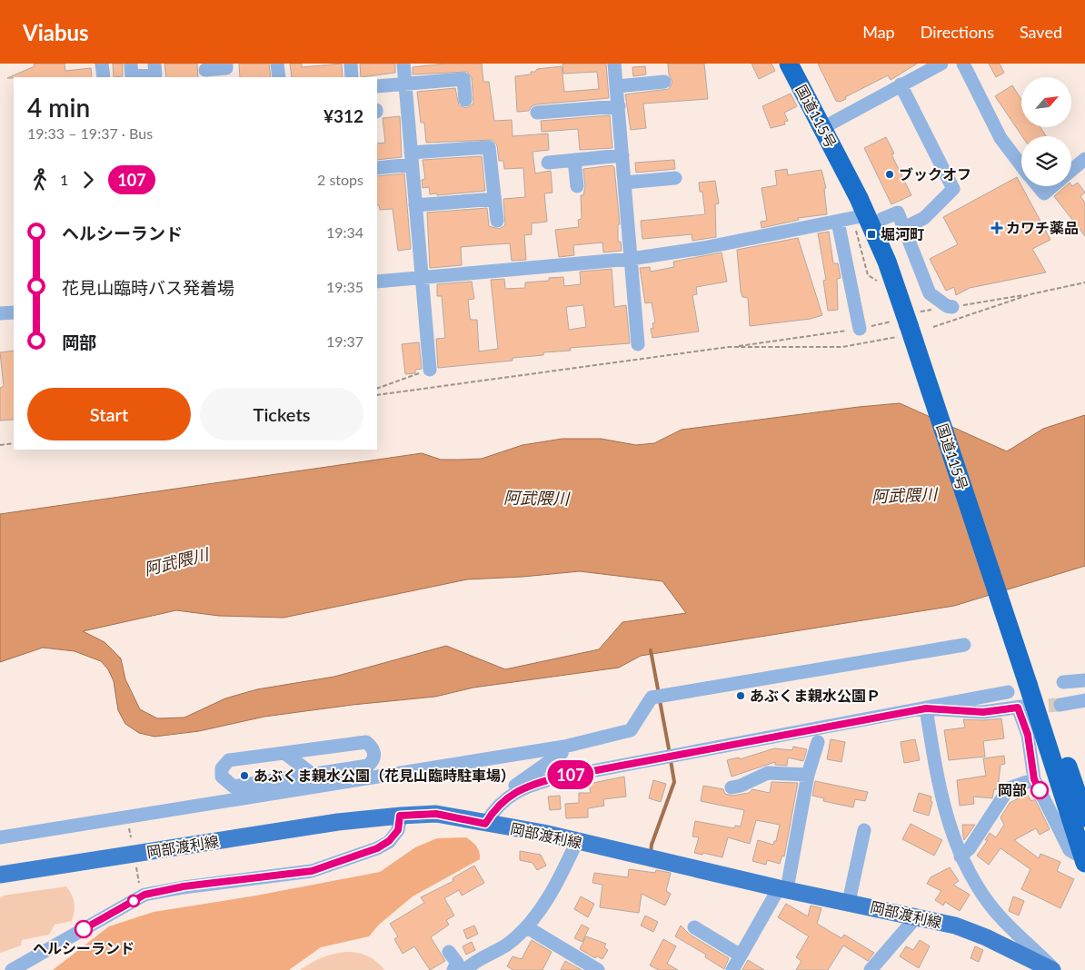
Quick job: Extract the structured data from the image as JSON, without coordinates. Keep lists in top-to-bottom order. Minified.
{"streets":{"highway":["国道115号"],"main road":["岡部渡利線"]},"water":["阿武隈川"],"places":{"other":["ブックオフ","あぶくま親水公園Ｐ","あぶくま親水公園（花見山臨時駐車場）","岡部","ヘルシーランド"],"health":["カワチ薬品"],"transit":["堀河町"]},"lines":["bus line 107"],"north":"top right","page":{"header":"Viabus","nav":["Map","Directions","Saved"],"on_map":"107","heading":["4 min","19:33 – 19:37 · Bus","¥312"],"legs":["1","107","2 stops"],"list":[{"name":"ヘルシーランド","value":"19:34"},{"name":"花見山臨時バス発着場","value":"19:35"},{"name":"岡部","value":"19:37"}],"buttons":["Start","Tickets"]}}
